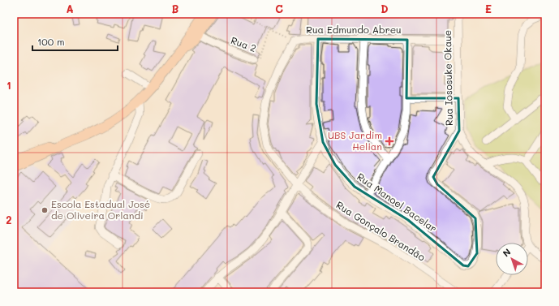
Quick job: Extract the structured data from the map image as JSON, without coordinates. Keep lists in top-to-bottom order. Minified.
{"streets":{"street":["Rua Edmundo Abreu","Rua 2","Rua Iososuke Okaue","Rua Manoel Bacelar","Rua Gonçalo Brandão"]},"crossings":[["Rua Edmundo Abreu","Rua Iososuke Okaue"],["Rua Edmundo Abreu","Rua Manoel Bacelar"],["Rua Edmundo Abreu","Rua Gonçalo Brandão"],["Rua Iososuke Okaue","Rua Manoel Bacelar"]],"places":{"health":["UBS Jardim Helian"],"other":["Escola Estadual José de Oliveira Orlandi"]},"scale_bar":"100 m","north":"top left","grid":{"columns":["A","B","C","D","E"],"rows":["1","2"]}}
